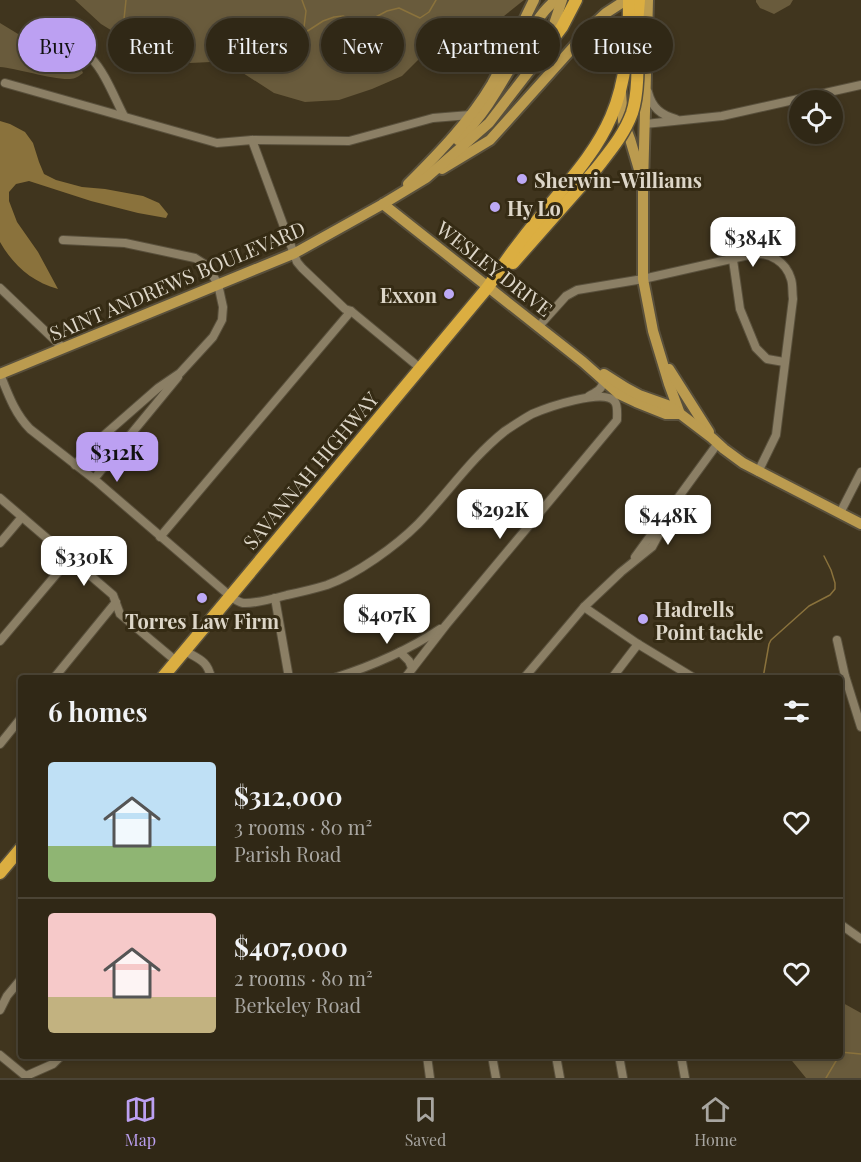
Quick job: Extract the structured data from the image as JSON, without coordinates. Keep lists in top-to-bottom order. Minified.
{"streets":{"highway":["SAVANNAH HIGHWAY"],"main road":["WESLEY DRIVE","SAINT ANDREWS BOULEVARD"]},"crossings":[["WESLEY DRIVE","SAINT ANDREWS BOULEVARD"],["WESLEY DRIVE","SAVANNAH HIGHWAY"]],"places":["Sherwin-Williams","Hy Lo","Exxon","Torres Law Firm","Hadrells Point tackle"],"page":{"chip":["Buy","Rent","Filters","New","Apartment","House"],"price":["$384K","$312K","$292K","$448K","$330K","$407K"],"heading":"6 homes","list":[{"name":"$312,000","note":"3 rooms · 80 m² · Parish Road"},{"name":"$407,000","note":"2 rooms · 80 m² · Berkeley Road"}],"tabs":["Map","Saved","Home"]}}
